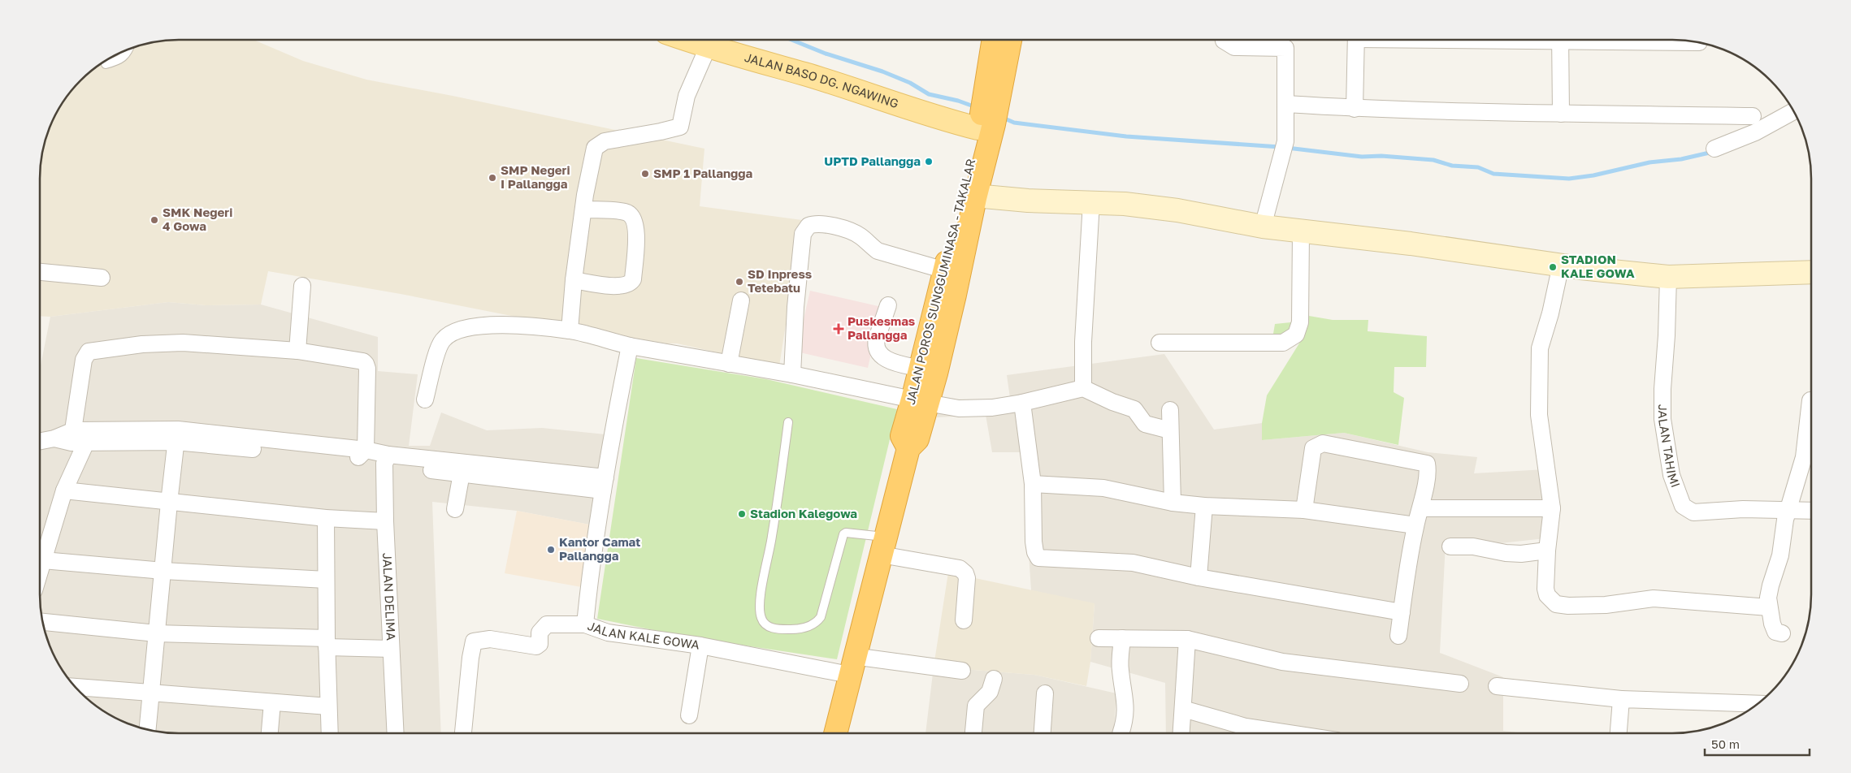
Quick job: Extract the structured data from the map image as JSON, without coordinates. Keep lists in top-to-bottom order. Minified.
{"streets":{"highway":["JALAN POROS SUNGGUMINASA - TAKALAR"],"main road":["JALAN BASO DG. NGAWING"],"street":["JALAN TAHIMI","JALAN DELIMA","JALAN KALE GOWA"]},"crossings":[["JALAN BASO DG. NGAWING","JALAN POROS SUNGGUMINASA - TAKALAR"],["JALAN POROS SUNGGUMINASA - TAKALAR","JALAN KALE GOWA"]],"places":{"other":["UPTD Pallangga","SMP 1 Pallangga","SMP Negeri I Pallangga","SMK Negeri 4 Gowa","STADION KALE GOWA","SD Inpress Tetebatu","Stadion Kalegowa","Kantor Camat Pallangga"],"health":["Puskesmas Pallangga"]},"scale_bar":"50 m"}
